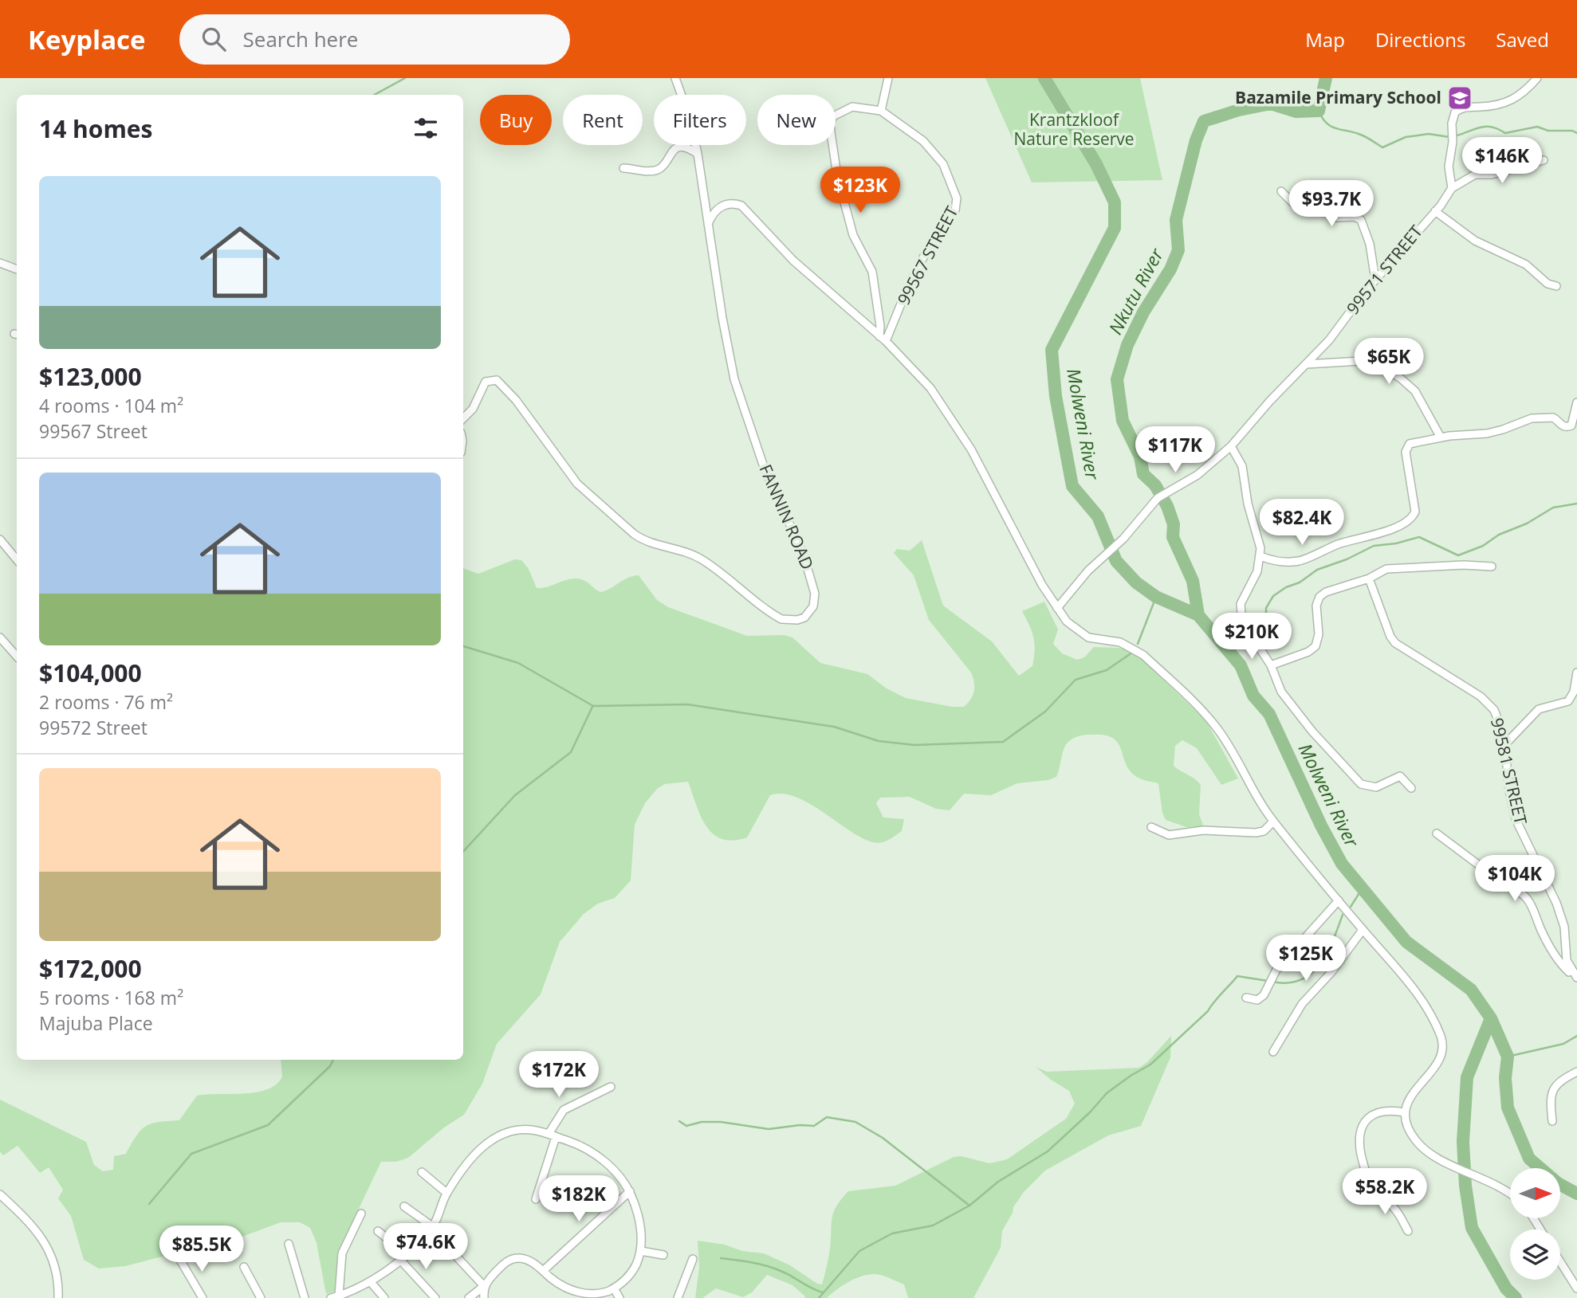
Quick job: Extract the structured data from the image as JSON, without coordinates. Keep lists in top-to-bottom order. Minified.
{"streets":{"street":["99567 STREET","99571 STREET","FANNIN ROAD","99581 STREET"]},"water":["Nkutu River","Molweni River"],"parks":["Krantzkloof Nature Reserve"],"places":{"school or university":["Bazamile Primary School"]},"north":"right","page":{"header":"Keyplace","search":"Search here","nav":["Map","Directions","Saved"],"chip":["Buy","Rent","Filters","New"],"heading":"14 homes","price":["$146K","$123K","$93.7K","$65K","$117K","$82.4K","$210K","$104K","$125K","$172K","$58.2K","$182K","$74.6K","$85.5K"],"list":[{"name":"$123,000","note":"4 rooms · 104 m² · 99567 Street"},{"name":"$104,000","note":"2 rooms · 76 m² · 99572 Street"},{"name":"$172,000","note":"5 rooms · 168 m² · Majuba Place"}]}}
